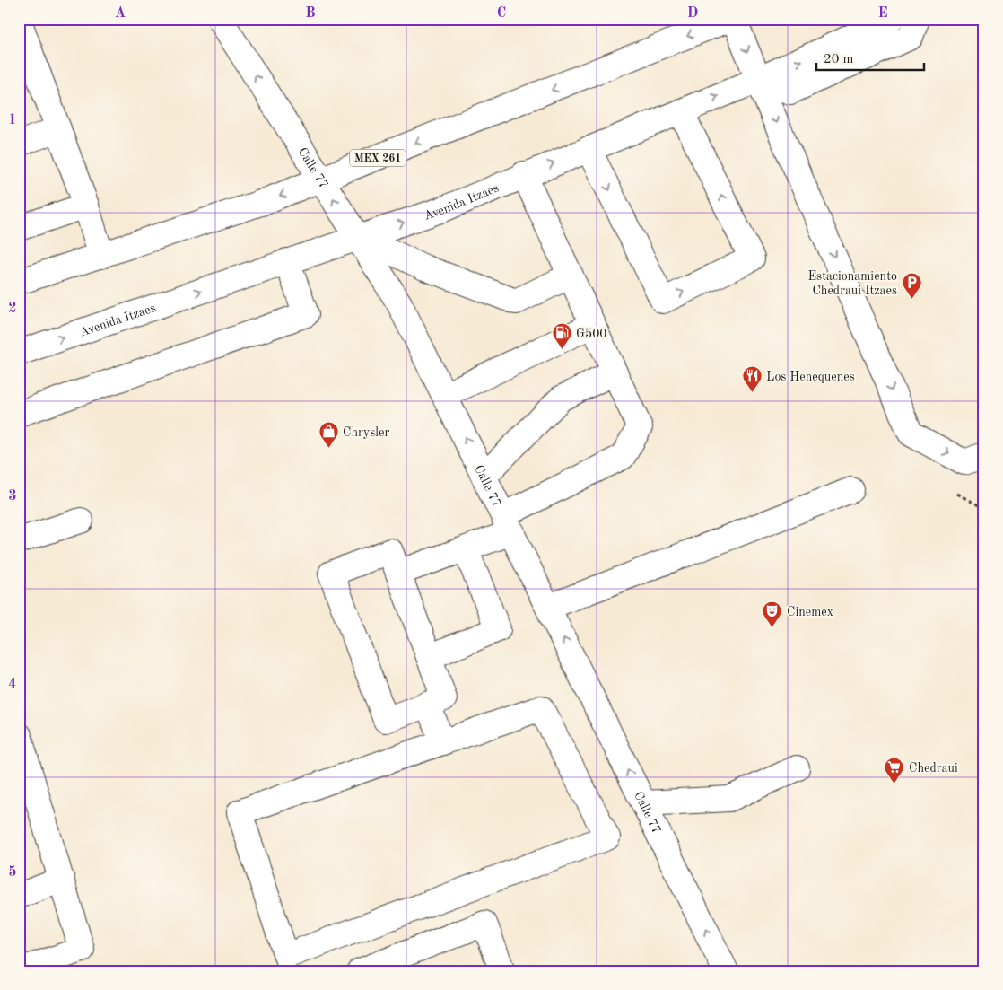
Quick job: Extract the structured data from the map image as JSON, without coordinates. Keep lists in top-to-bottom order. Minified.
{"streets":{"main road":["MEX 261","Calle 77","Avenida Itzaes"]},"crossings":[["MEX 261","Calle 77"],["Calle 77","Avenida Itzaes"]],"one_way":["Calle 77"],"places":{"parking":["Estacionamiento Chedraui Itzaes"],"fuel station":["G500"],"restaurant":["Los Henequenes"],"shop":["Chrysler"],"theatre":["Cinemex"],"supermarket":["Chedraui"]},"scale_bar":"20 m","grid":{"columns":["A","B","C","D","E"],"rows":["1","2","3","4","5"]}}
